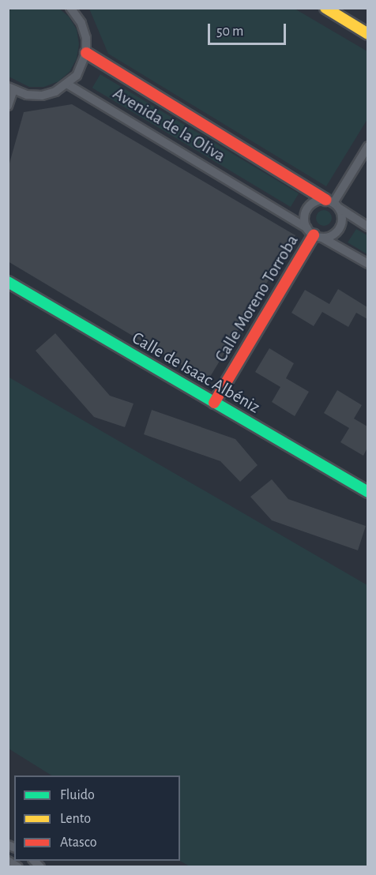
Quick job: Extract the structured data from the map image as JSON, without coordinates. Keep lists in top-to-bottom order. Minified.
{"streets":{"street":["Avenida de la Oliva","Calle Moreno Torroba","Calle de Isaac Albéniz"]},"crossings":[["Avenida de la Oliva","Calle Moreno Torroba"],["Calle Moreno Torroba","Calle de Isaac Albéniz"]],"legend":["Fluido","Lento","Atasco"],"scale_bar":"50 m"}
